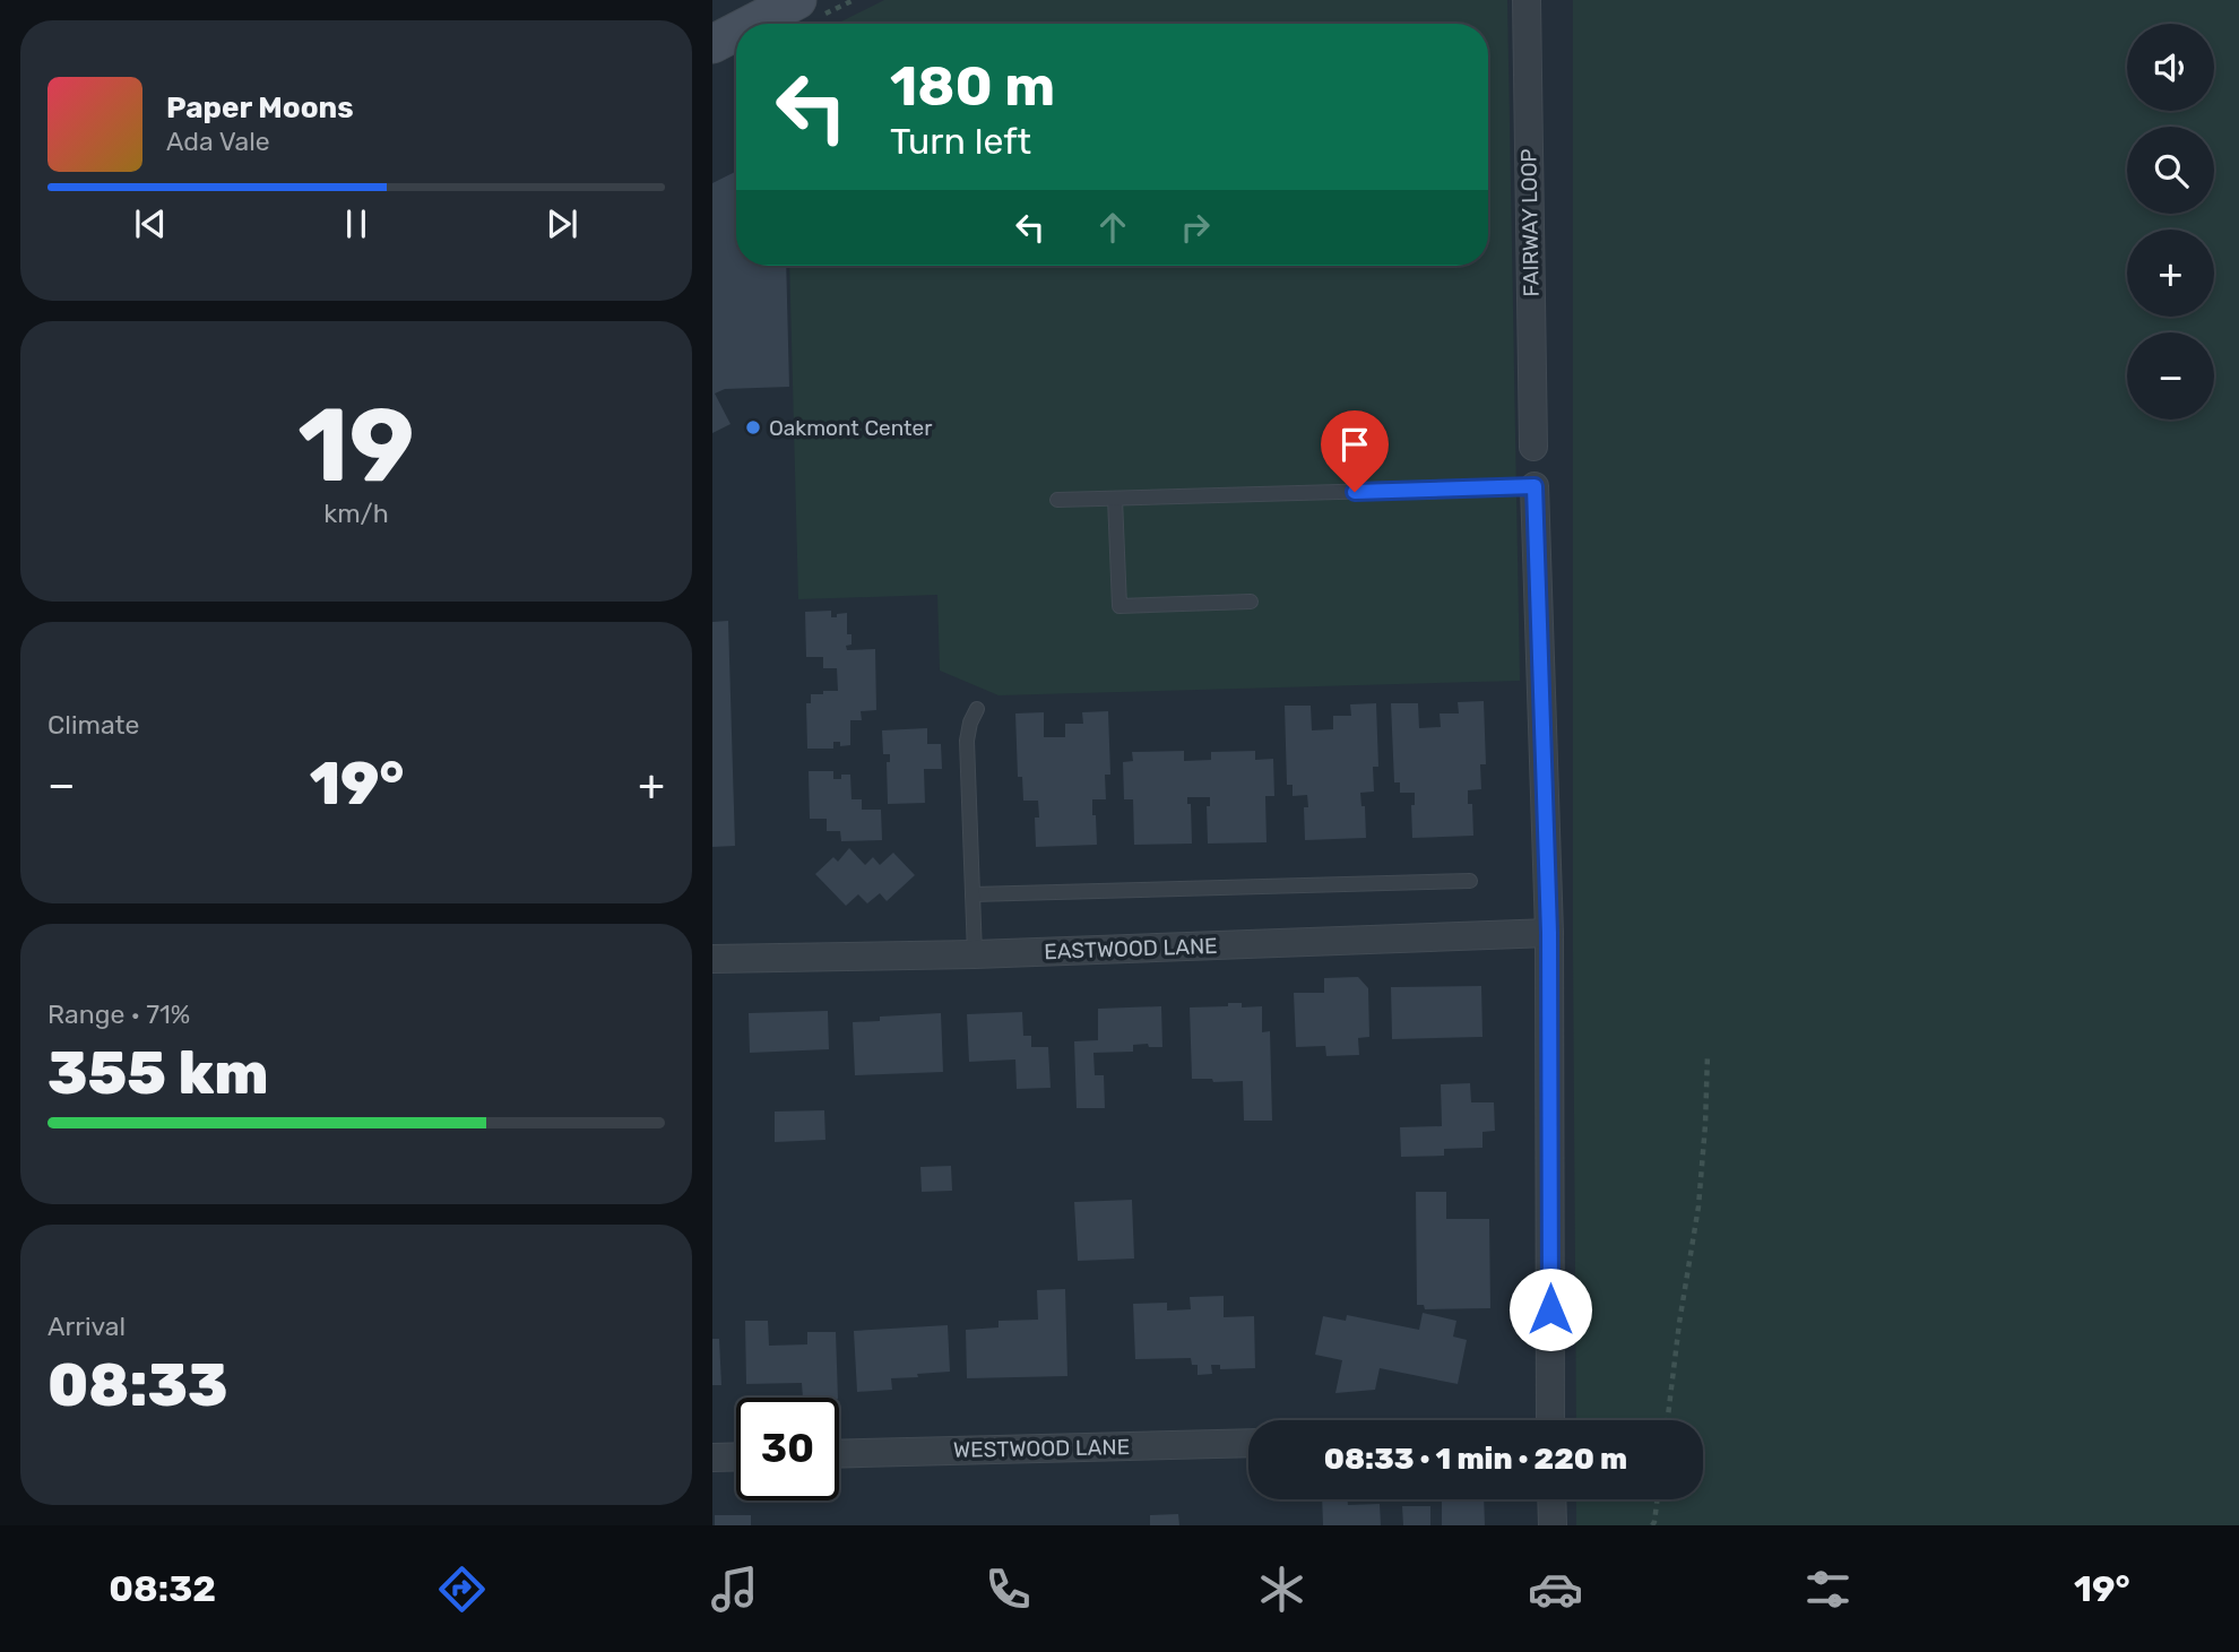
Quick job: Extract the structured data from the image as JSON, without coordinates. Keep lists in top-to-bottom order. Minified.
{"streets":{"street":["FAIRWAY LOOP","EASTWOOD LANE","WESTWOOD LANE"]},"places":["Oakmont Center"],"page":{"map_buttons":["+","−"],"turn":["180 m","Turn left"],"song":["Paper Moons","Ada Vale"],"tile":[["19","km/h"],"Climate",["Range · 71%","355 km"],["Arrival","08:33"]],"heat":["−","19°","+"],"limit":"30","trip":"08:33 · 1 min · 220 m","tabs":["08:32","19°"]}}
